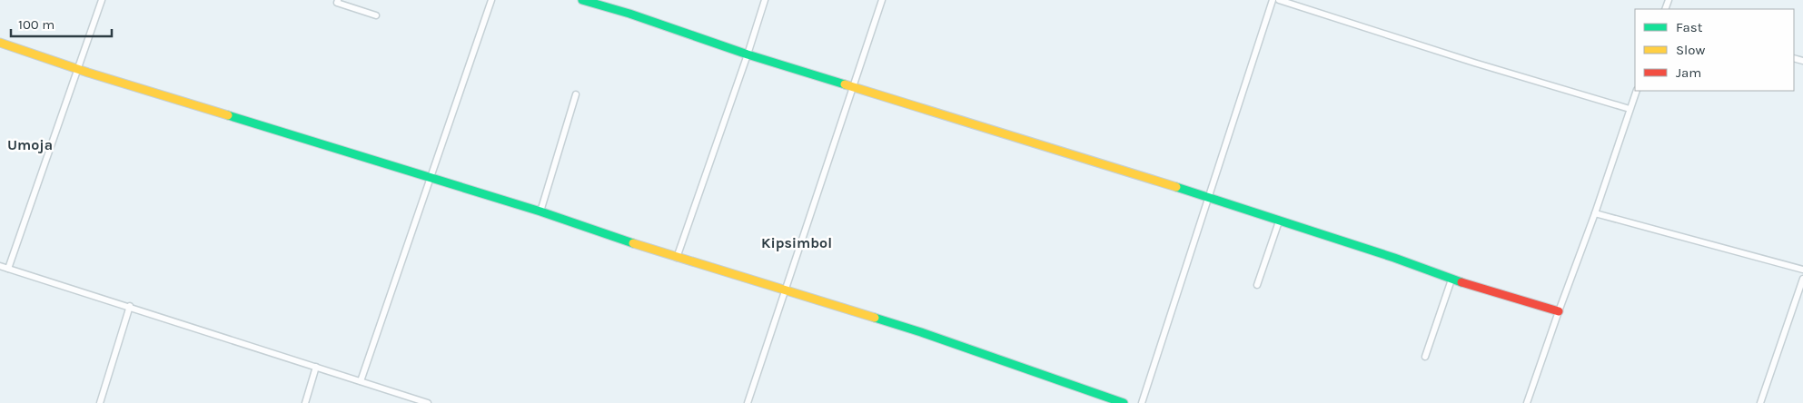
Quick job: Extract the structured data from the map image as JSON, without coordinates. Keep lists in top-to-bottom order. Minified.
{"districts":["Umoja","Kipsimbol"],"legend":["Fast","Slow","Jam"],"scale_bar":"100 m"}
